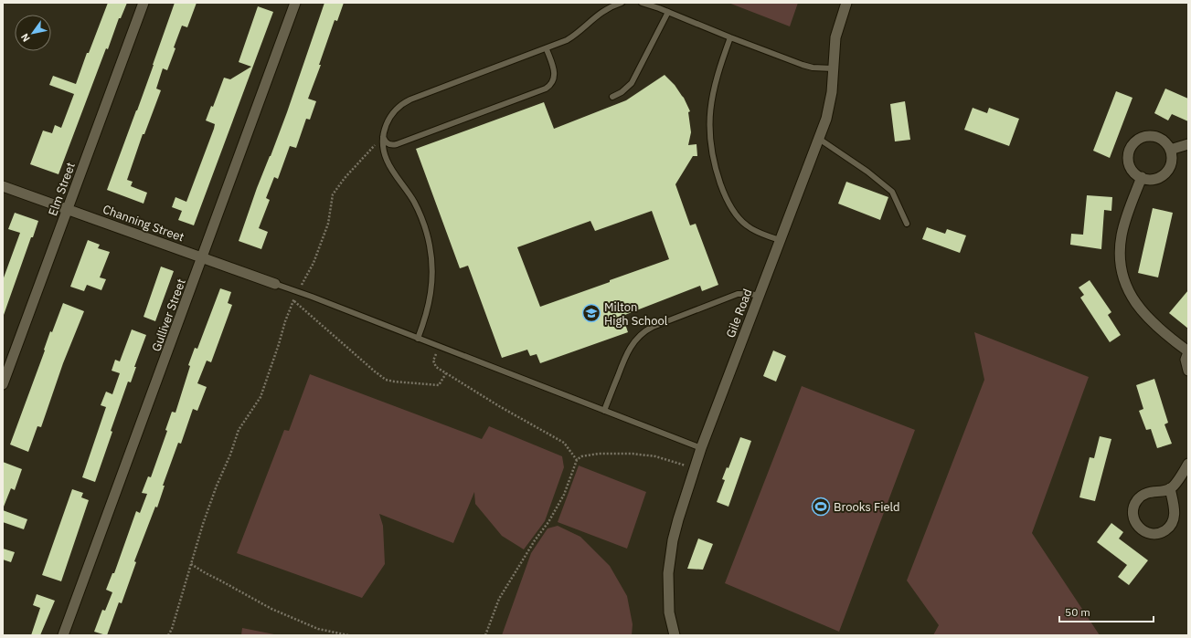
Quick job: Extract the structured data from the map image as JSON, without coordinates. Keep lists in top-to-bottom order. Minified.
{"streets":{"street":["Elm Street","Channing Street","Gile Road","Gulliver Street"]},"crossings":[["Elm Street","Channing Street"],["Channing Street","Gulliver Street"]],"places":{"school or university":["Milton High School"],"sports":["Brooks Field"]},"scale_bar":"50 m","north":"bottom left"}
